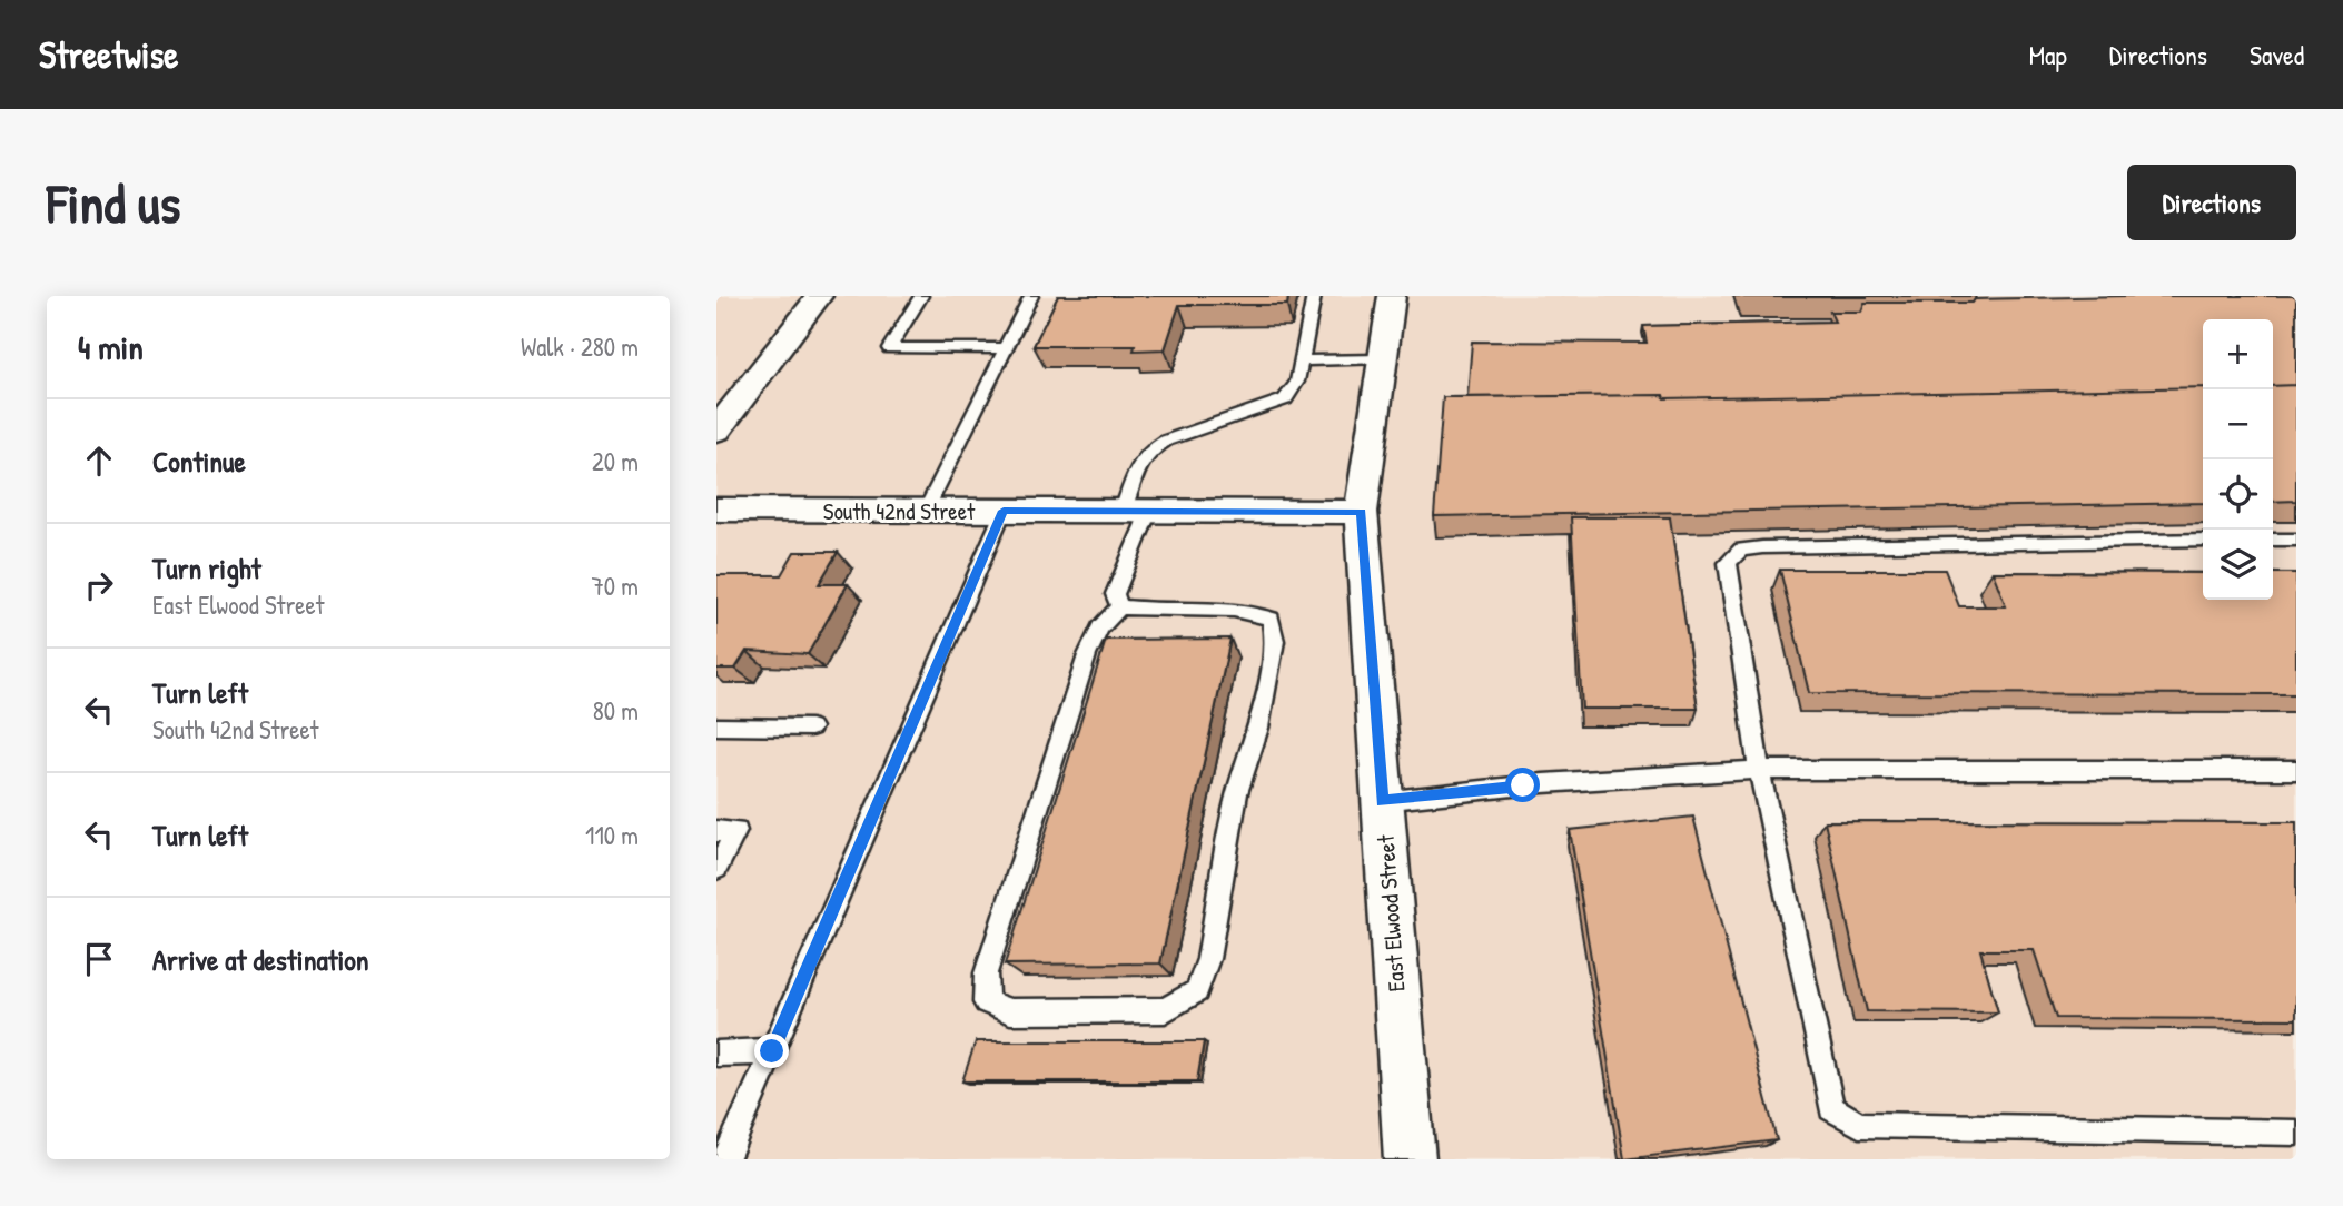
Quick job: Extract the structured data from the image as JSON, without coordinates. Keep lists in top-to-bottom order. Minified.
{"streets":{"street":["South 42nd Street","East Elwood Street"]},"crossings":[["South 42nd Street","East Elwood Street"]],"page":{"header":"Streetwise","nav":["Map","Directions","Saved"],"buttons":"Directions","title":"Find us","heading":["4 min","Walk · 280 m"],"map_buttons":["+","−"],"list":[["Continue","20 m"],["Turn right","East Elwood Street","70 m"],["Turn left","South 42nd Street","80 m"],["Turn left","110 m"],"Arrive at destination"]}}
